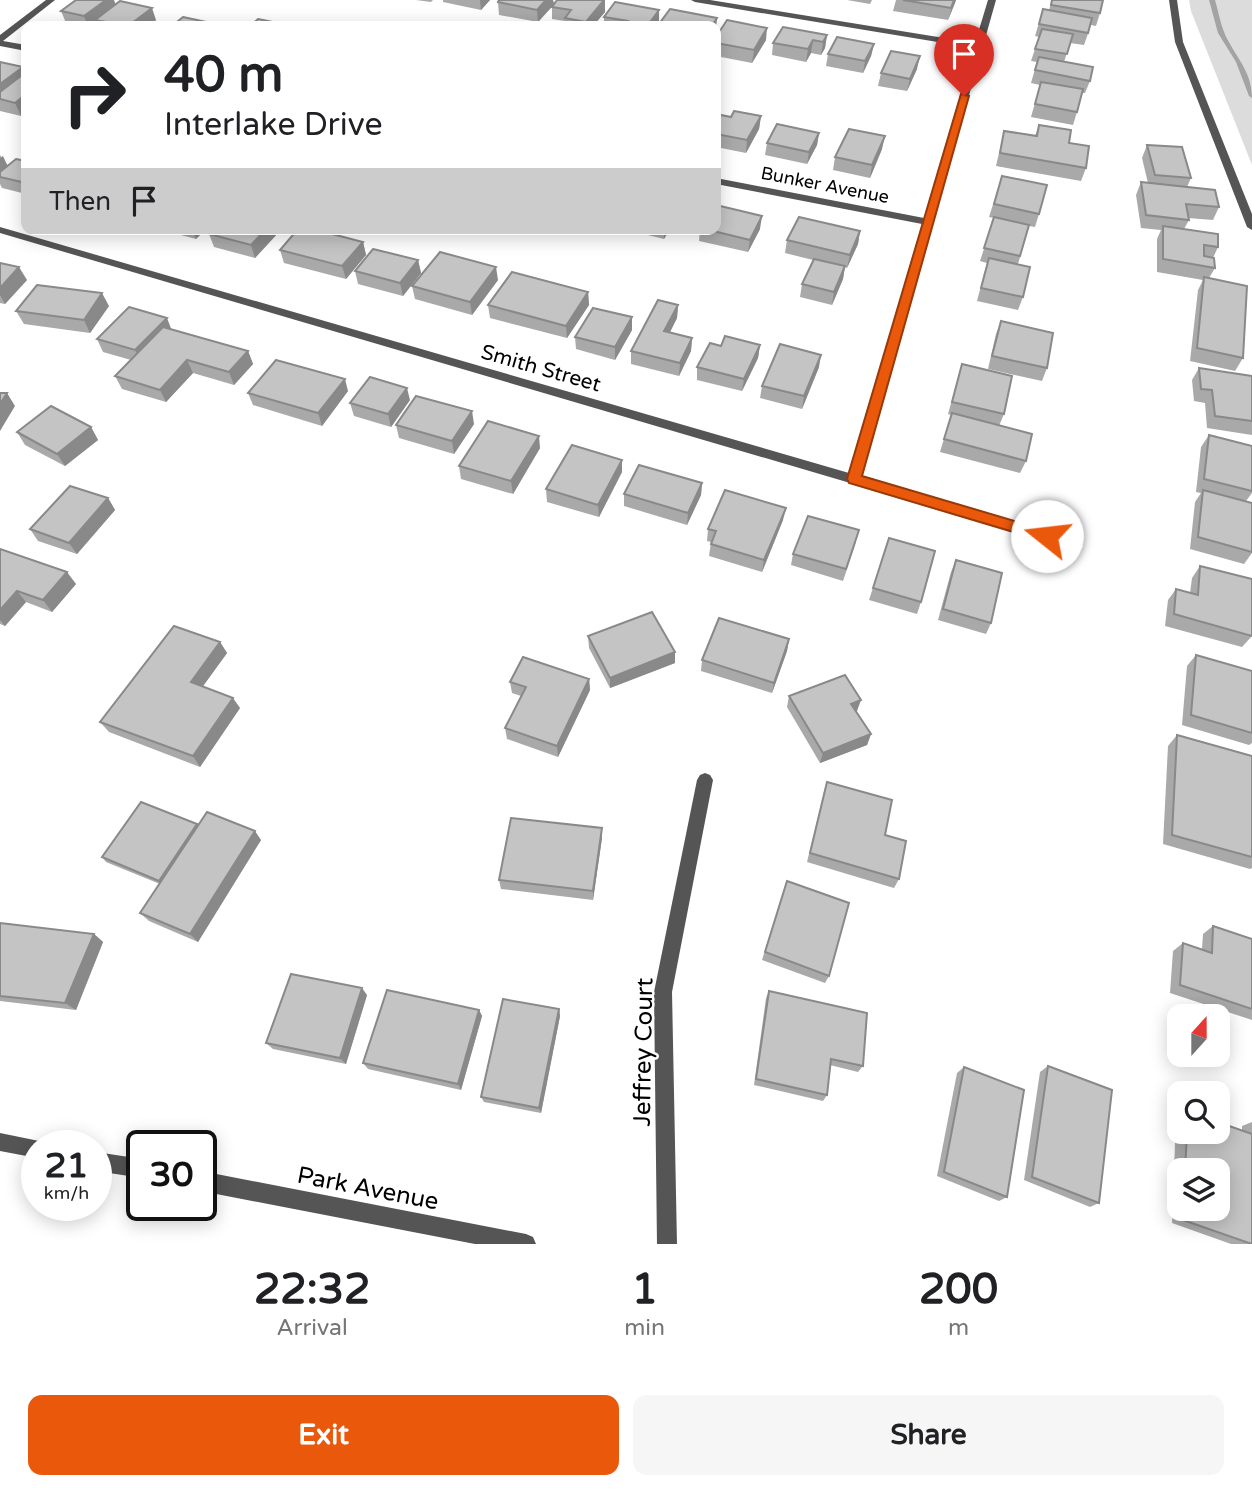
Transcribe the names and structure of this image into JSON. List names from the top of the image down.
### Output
{
  "streets": {
    "street": [
      "Bunker Avenue",
      "Smith Street",
      "Jeffrey Court",
      "Park Avenue"
    ]
  },
  "north": "top",
  "page": {
    "turn": ["40 m", "Interlake Drive"],
    "then": "Then",
    "speed": "21 km/h",
    "limit": "30",
    "eta": [
      "22:32",
      "Arrival",
      "1",
      "min",
      "200",
      "m"
    ],
    "buttons": ["Exit", "Share"]
  }
}
